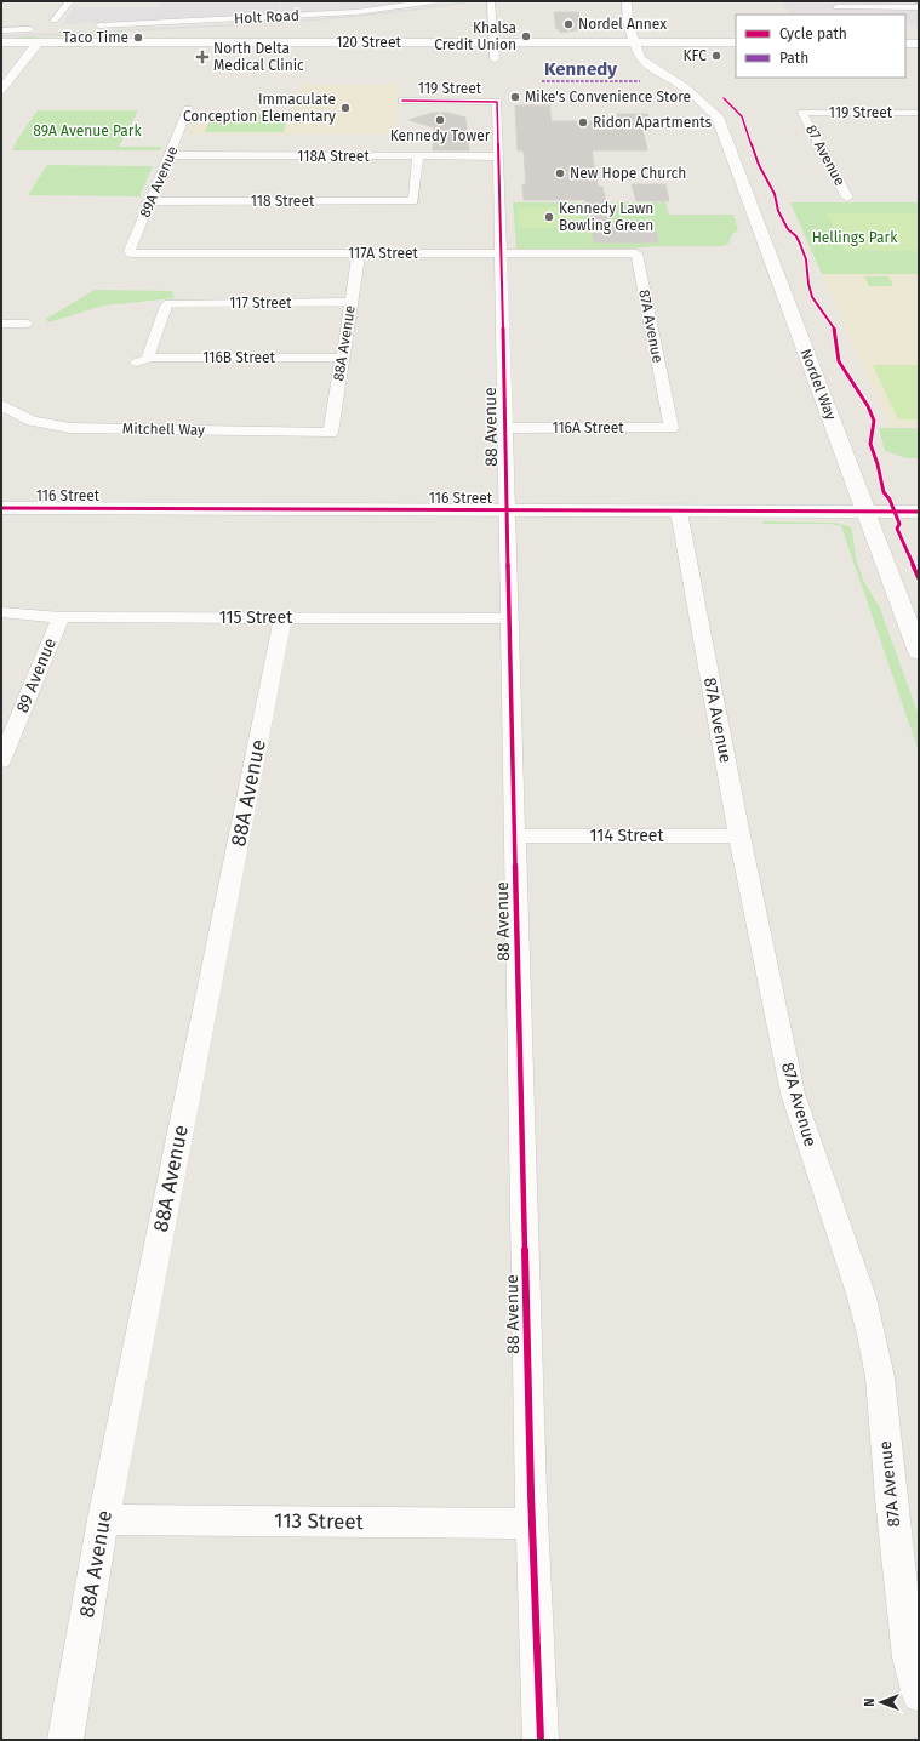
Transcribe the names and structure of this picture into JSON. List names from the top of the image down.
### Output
{
  "streets": {
    "main road": ["120 Street", "Nordel Way", "116 Street"],
    "street": [
      "Holt Road",
      "119 Street",
      "87 Avenue",
      "118A Street",
      "89A Avenue",
      "118 Street",
      "117A Street",
      "117 Street",
      "87A Avenue",
      "88A Avenue",
      "116B Street",
      "88 Avenue",
      "116A Street",
      "Mitchell Way",
      "115 Street",
      "89 Avenue",
      "114 Street",
      "113 Street"
    ]
  },
  "crossings": [
    ["120 Street", "Nordel Way"],
    ["119 Street", "87 Avenue"],
    ["119 Street", "88 Avenue"],
    ["118A Street", "89A Avenue"],
    ["118A Street", "118 Street"],
    ["118A Street", "88 Avenue"],
    ["89A Avenue", "118 Street"],
    ["89A Avenue", "117A Street"],
    ["117A Street", "87A Avenue"],
    ["117A Street", "88A Avenue"],
    ["117A Street", "88 Avenue"],
    ["117 Street", "88A Avenue"],
    ["117 Street", "116B Street"],
    ["87A Avenue", "116A Street"],
    ["87A Avenue", "116 Street"],
    ["87A Avenue", "114 Street"],
    ["88A Avenue", "116B Street"],
    ["88A Avenue", "Mitchell Way"],
    ["88A Avenue", "115 Street"],
    ["88A Avenue", "113 Street"],
    ["Nordel Way", "116 Street"],
    ["88 Avenue", "116A Street"],
    ["88 Avenue", "116 Street"],
    ["88 Avenue", "115 Street"],
    ["88 Avenue", "114 Street"],
    ["88 Avenue", "113 Street"],
    ["115 Street", "89 Avenue"]
  ],
  "districts": ["Kennedy"],
  "parks": ["89A Avenue Park", "Hellings Park"],
  "places": {
    "other": [
      "Nordel Annex",
      "Khalsa Credit Union",
      "Taco Time",
      "KFC",
      "Mike's Convenience Store",
      "Immaculate Conception Elementary",
      "Kennedy Tower",
      "Ridon Apartments",
      "New Hope Church",
      "Kennedy Lawn Bowling Green"
    ],
    "health": ["North Delta Medical Clinic"]
  },
  "legend": ["Cycle path", "Path"],
  "north": "left"
}
